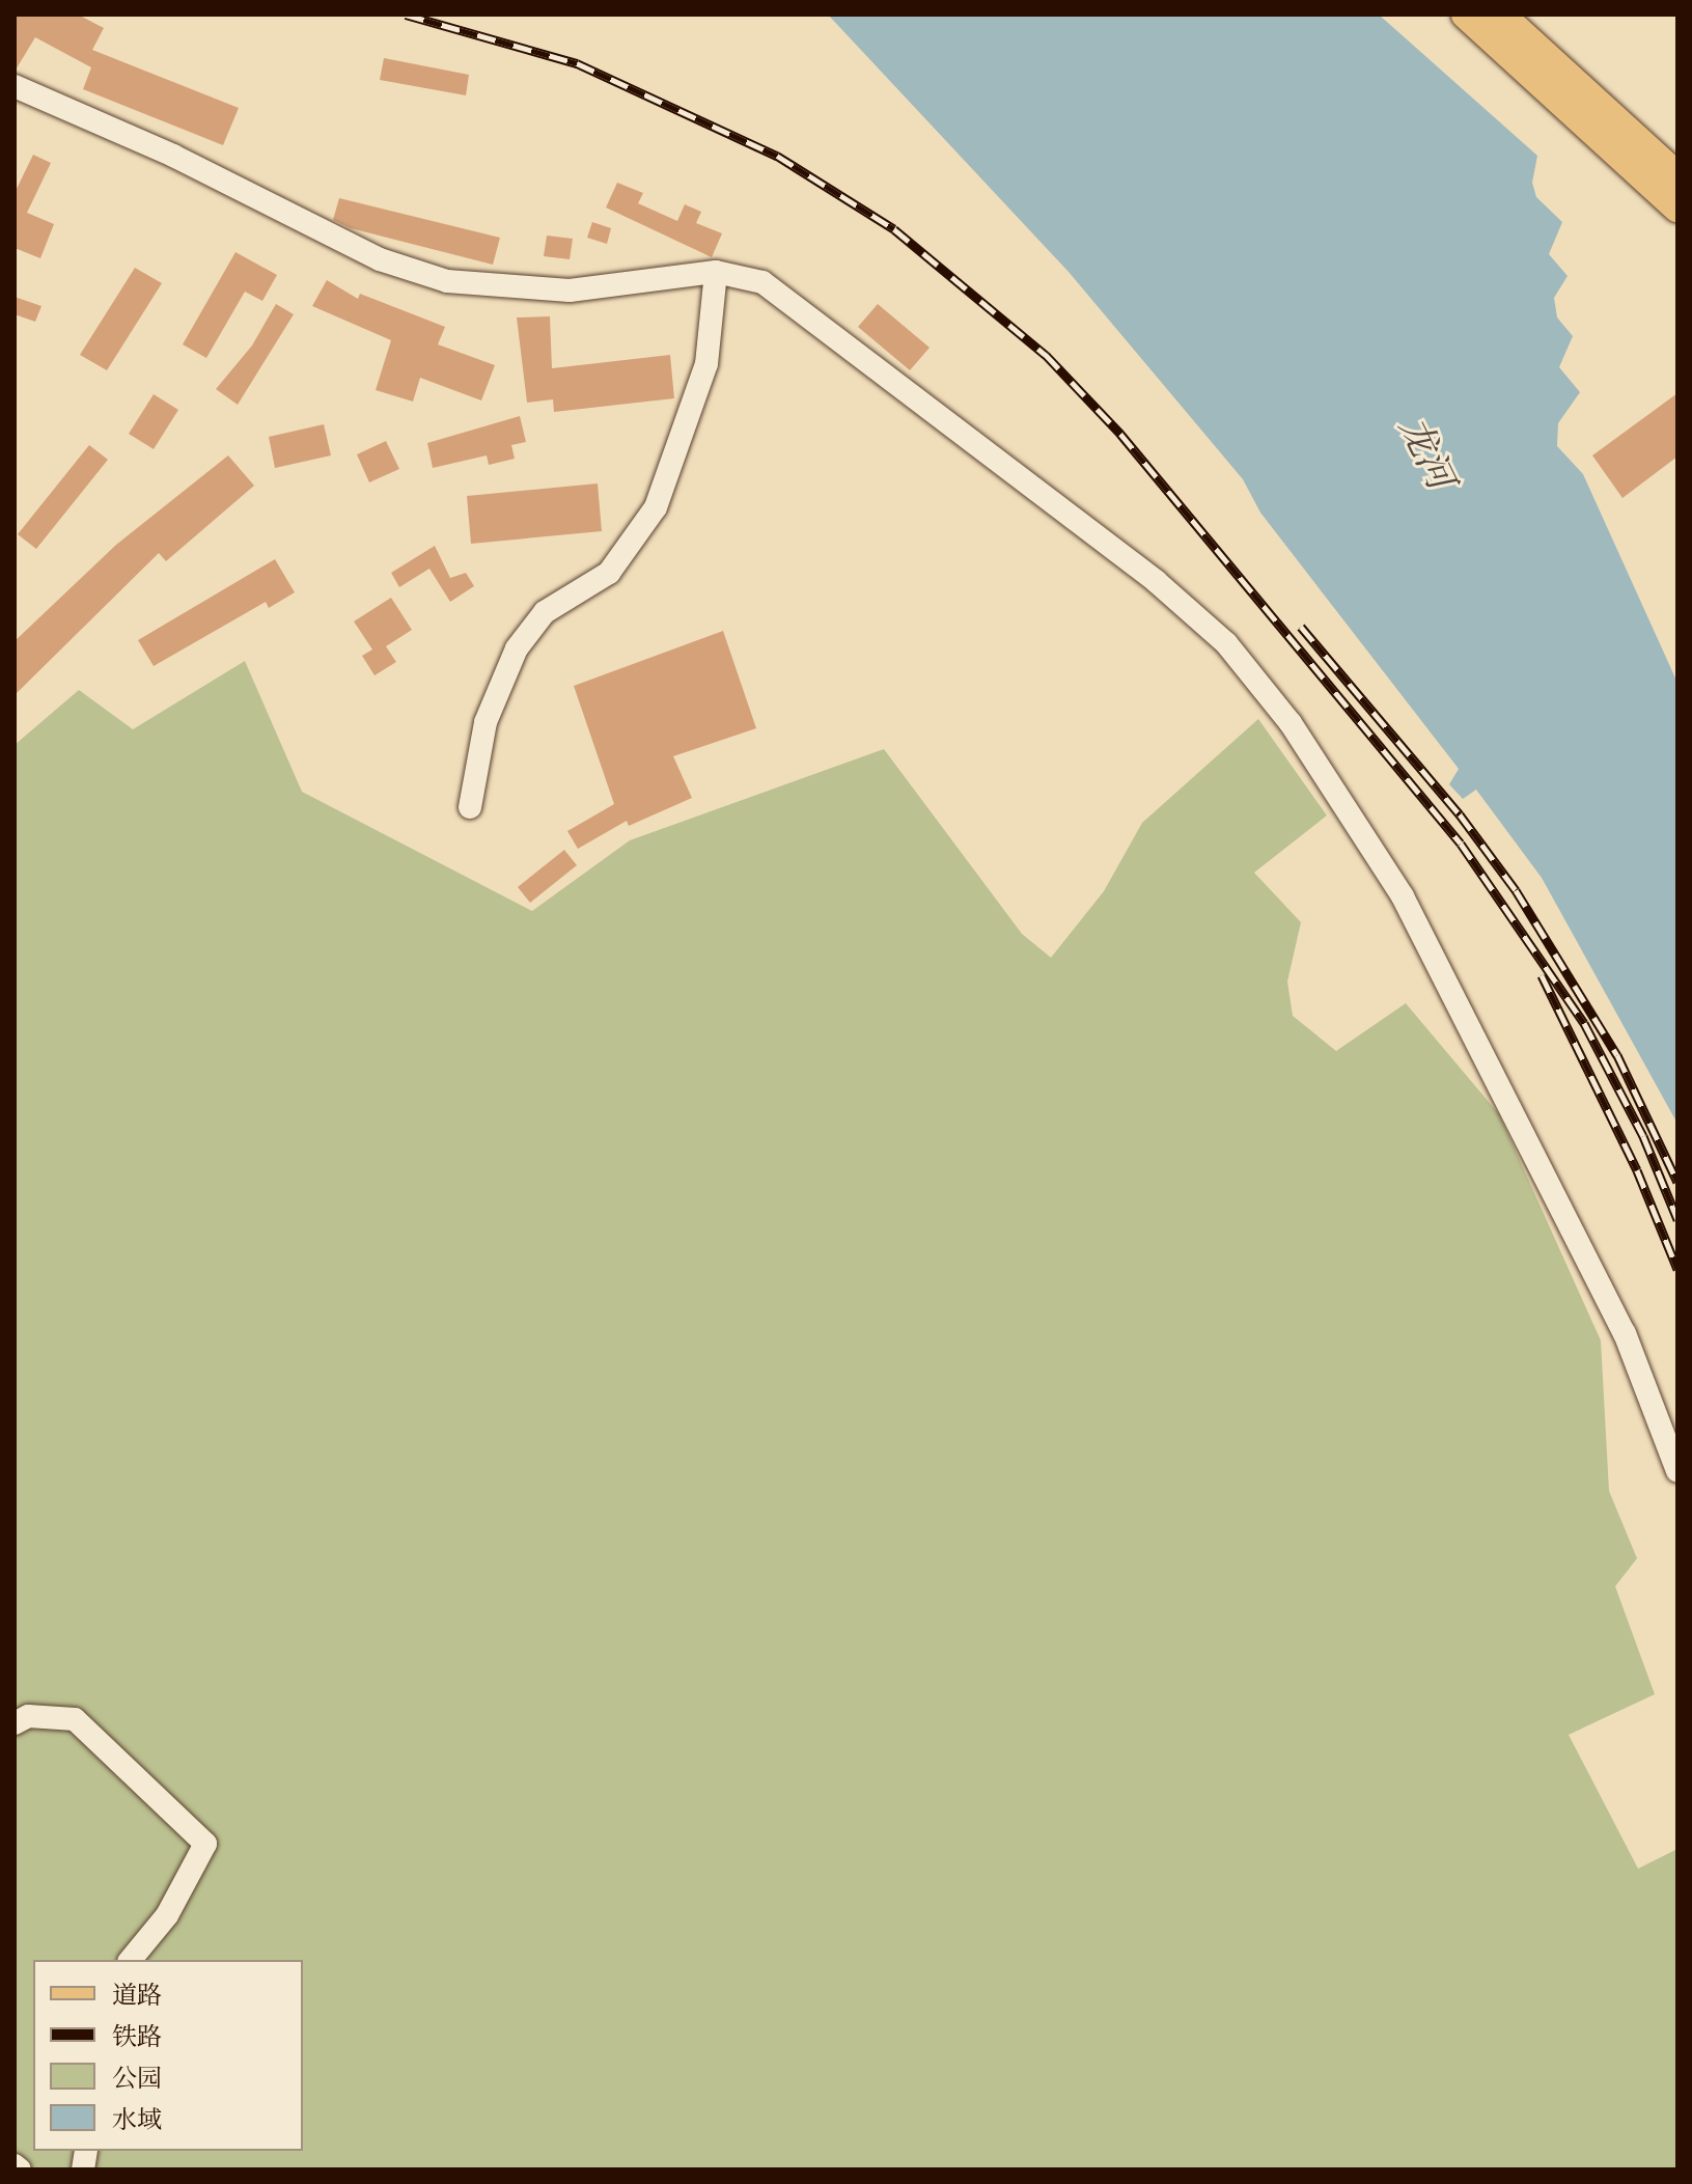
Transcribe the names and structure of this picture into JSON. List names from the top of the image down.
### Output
{
  "water": ["龙河"],
  "legend": [
    "道路",
    "铁路",
    "公园",
    "水域"
  ]
}
